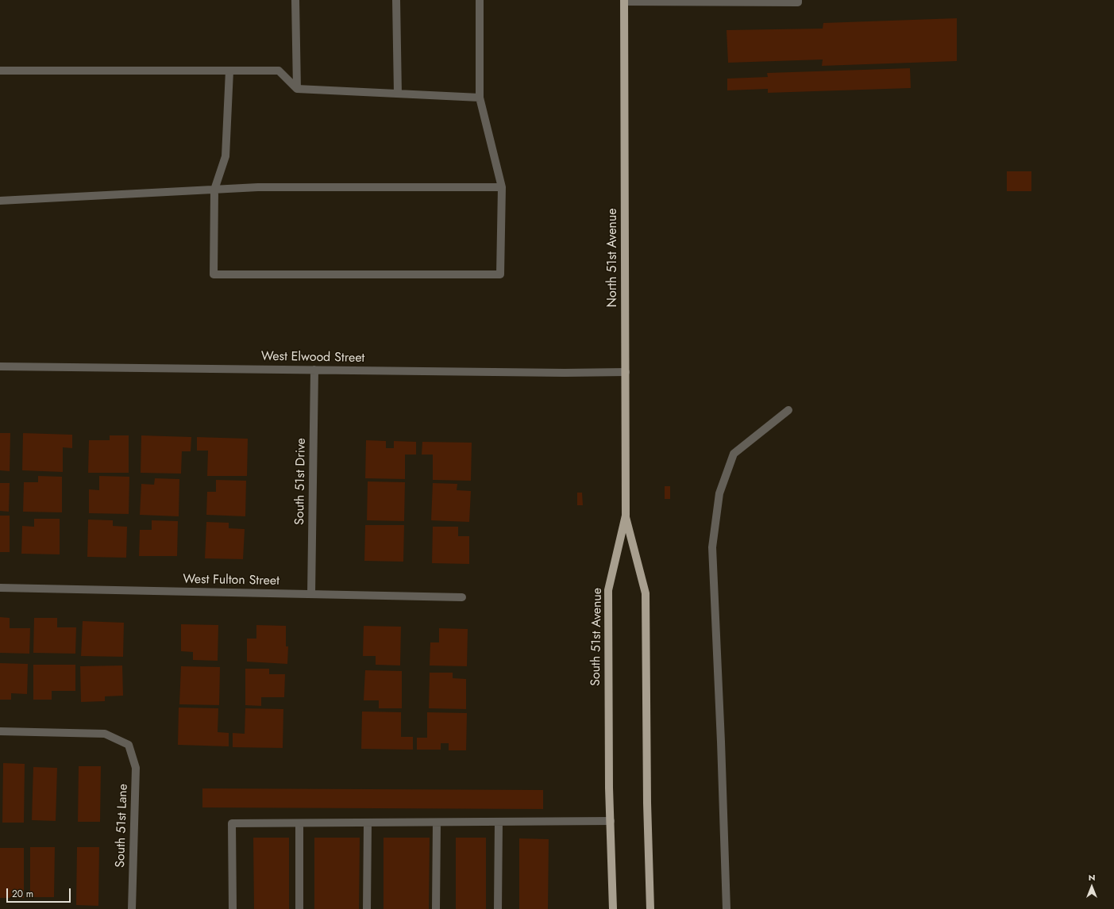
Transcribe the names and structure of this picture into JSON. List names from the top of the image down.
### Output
{
  "streets": {
    "main road": ["North 51st Avenue", "South 51st Avenue"],
    "street": [
      "West Elwood Street",
      "South 51st Drive",
      "West Fulton Street",
      "South 51st Lane"
    ]
  },
  "crossings": [
    ["North 51st Avenue", "West Elwood Street"],
    ["North 51st Avenue", "South 51st Avenue"],
    ["West Elwood Street", "South 51st Drive"],
    ["South 51st Drive", "West Fulton Street"]
  ],
  "scale_bar": "20 m",
  "north": "top"
}
